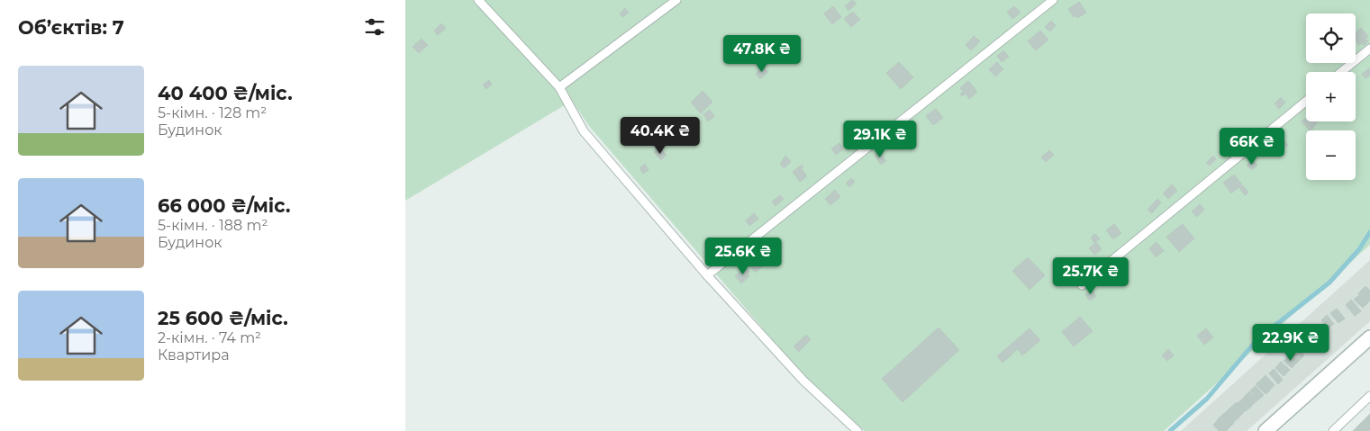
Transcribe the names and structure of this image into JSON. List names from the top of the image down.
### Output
{
  "page": {
    "heading": "Об’єктів: 7",
    "map_buttons": ["+", "−"],
    "price": [
      "47.8K ₴",
      "40.4K ₴",
      "29.1K ₴",
      "66K ₴",
      "25.6K ₴",
      "25.7K ₴",
      "22.9K ₴"
    ],
    "list": [
      {
        "name": "40 400 ₴/міс.",
        "note": "5-кімн. · 128 m² · Будинок"
      },
      {
        "name": "66 000 ₴/міс.",
        "note": "5-кімн. · 188 m² · Будинок"
      },
      {
        "name": "25 600 ₴/міс.",
        "note": "2-кімн. · 74 m² · Квартира"
      }
    ]
  }
}
